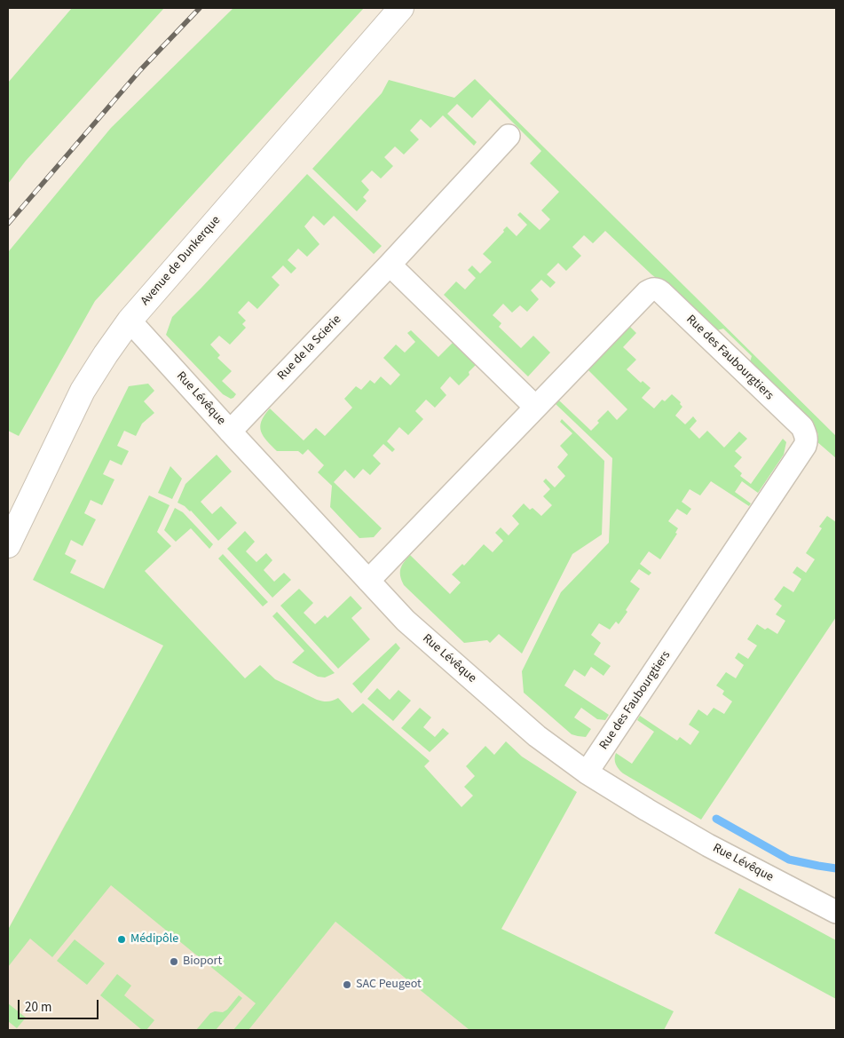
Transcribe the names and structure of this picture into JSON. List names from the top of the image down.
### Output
{
  "streets": {
    "main road": ["Avenue de Dunkerque"],
    "street": ["Rue de la Scierie", "Rue des Faubourgtiers", "Rue Lévêque"]
  },
  "crossings": [
    ["Avenue de Dunkerque", "Rue Lévêque"],
    ["Rue de la Scierie", "Rue Lévêque"],
    ["Rue des Faubourgtiers", "Rue Lévêque"]
  ],
  "places": ["Médipôle", "Bioport", "SAC Peugeot"],
  "scale_bar": "20 m"
}
